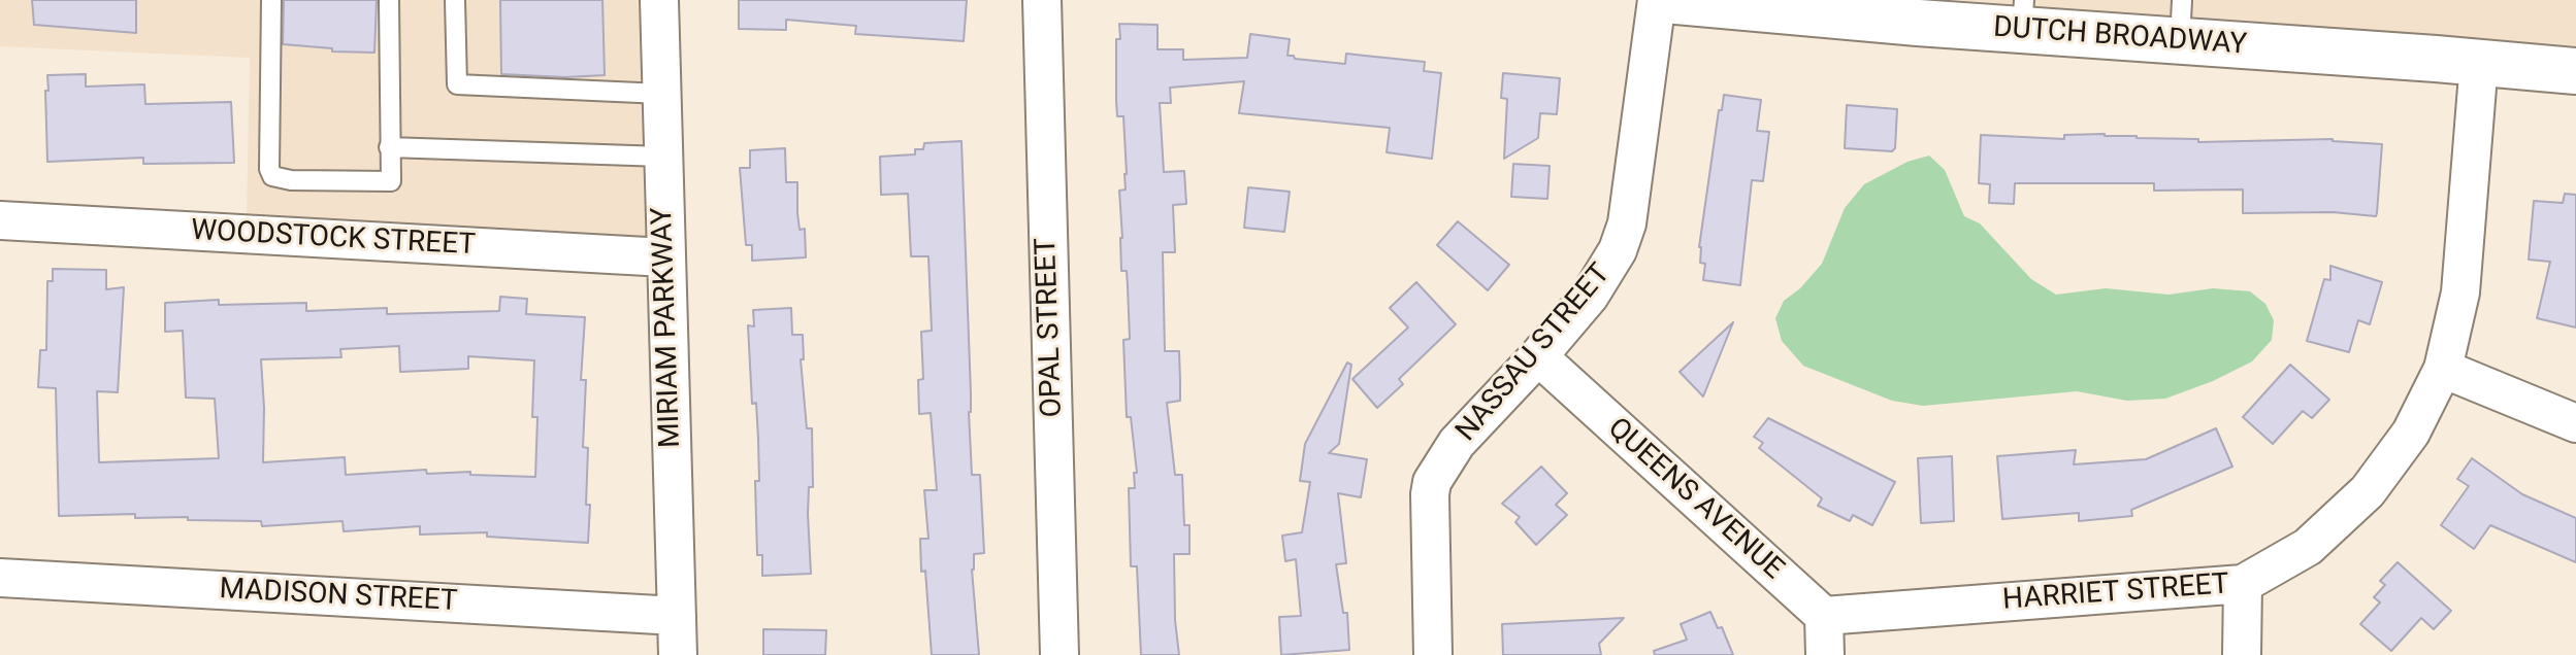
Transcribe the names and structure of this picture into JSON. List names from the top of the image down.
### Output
{
  "streets": {
    "main road": ["DUTCH BROADWAY"],
    "street": [
      "WOODSTOCK STREET",
      "MIRIAM PARKWAY",
      "OPAL STREET",
      "NASSAU STREET",
      "QUEENS AVENUE",
      "HARRIET STREET",
      "MADISON STREET"
    ]
  },
  "crossings": [
    ["DUTCH BROADWAY", "HARRIET STREET"],
    ["WOODSTOCK STREET", "MIRIAM PARKWAY"],
    ["MIRIAM PARKWAY", "MADISON STREET"],
    ["NASSAU STREET", "QUEENS AVENUE"],
    ["QUEENS AVENUE", "HARRIET STREET"]
  ]
}
